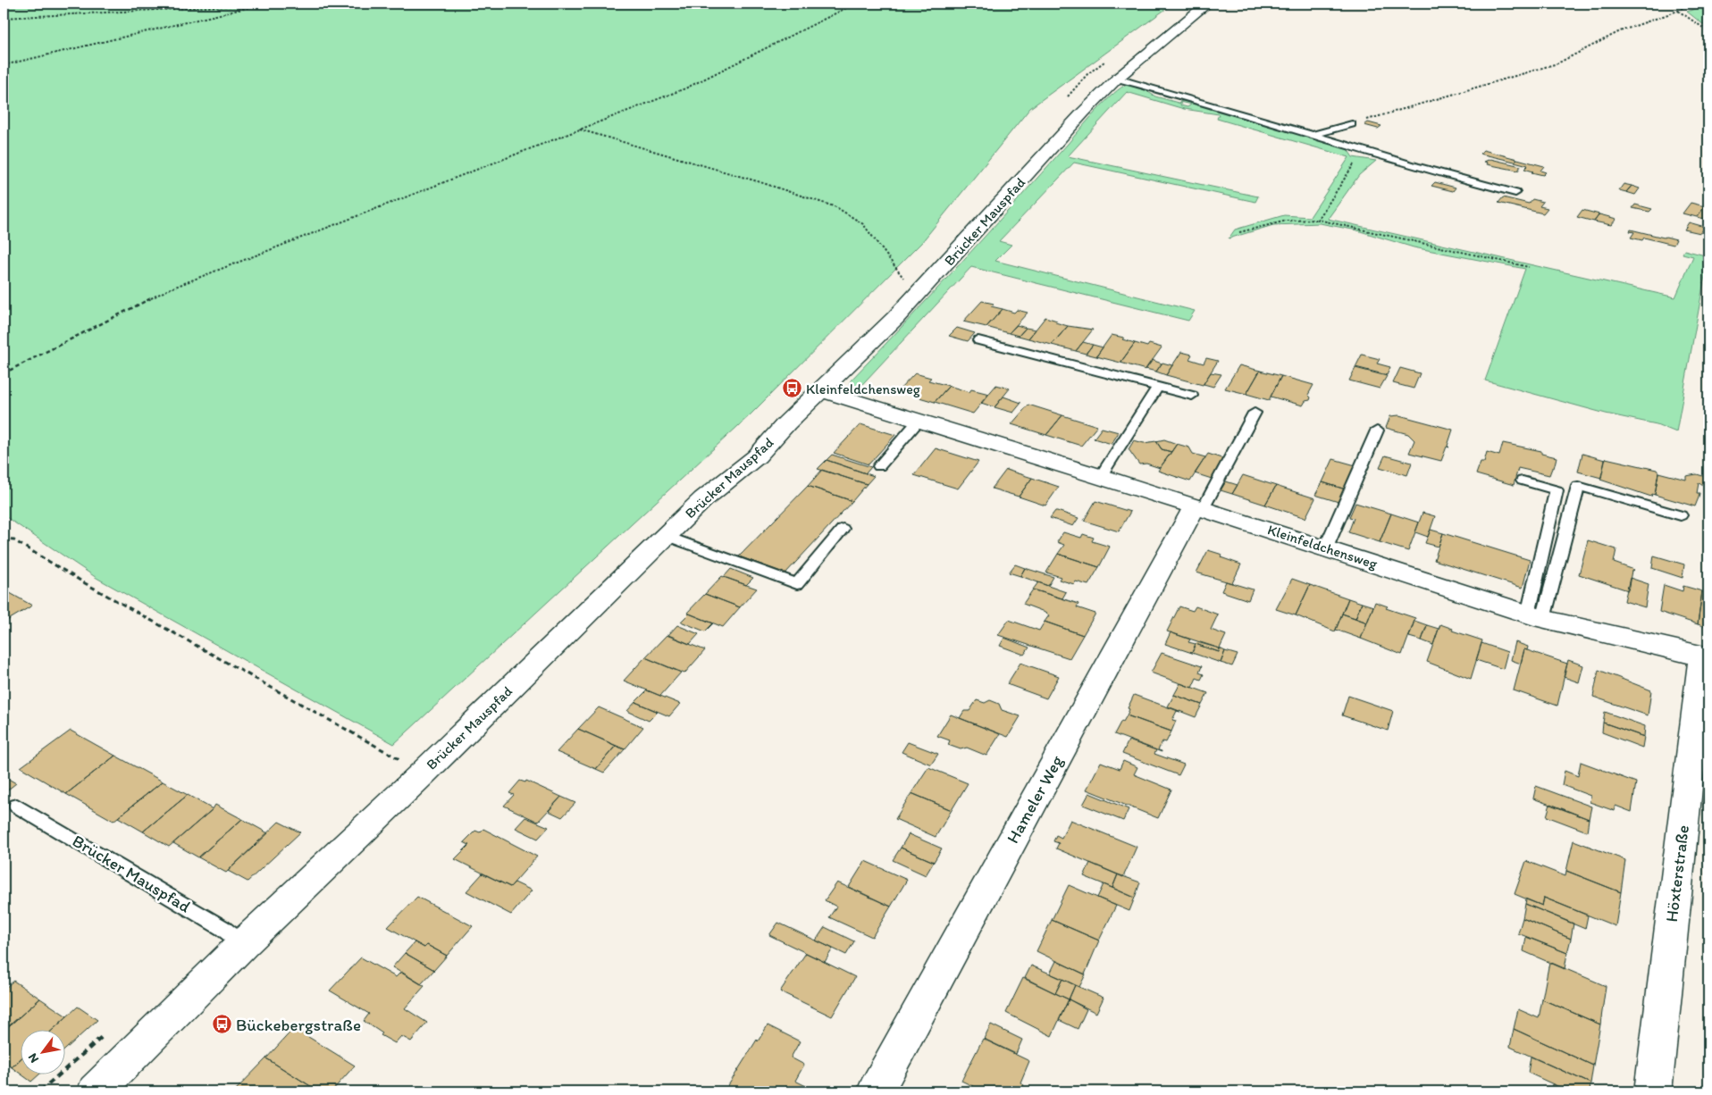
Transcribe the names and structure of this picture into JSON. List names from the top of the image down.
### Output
{
  "streets": {
    "main road": [
      "Brücker Mauspfad",
      "Kleinfeldchensweg",
      "Hameler Weg",
      "Höxterstraße"
    ]
  },
  "crossings": [
    ["Brücker Mauspfad", "Kleinfeldchensweg"],
    ["Kleinfeldchensweg", "Hameler Weg"],
    ["Kleinfeldchensweg", "Höxterstraße"]
  ],
  "places": {
    "bus stop": ["Kleinfeldchensweg", "Bückebergstraße"]
  },
  "north": "bottom left"
}
